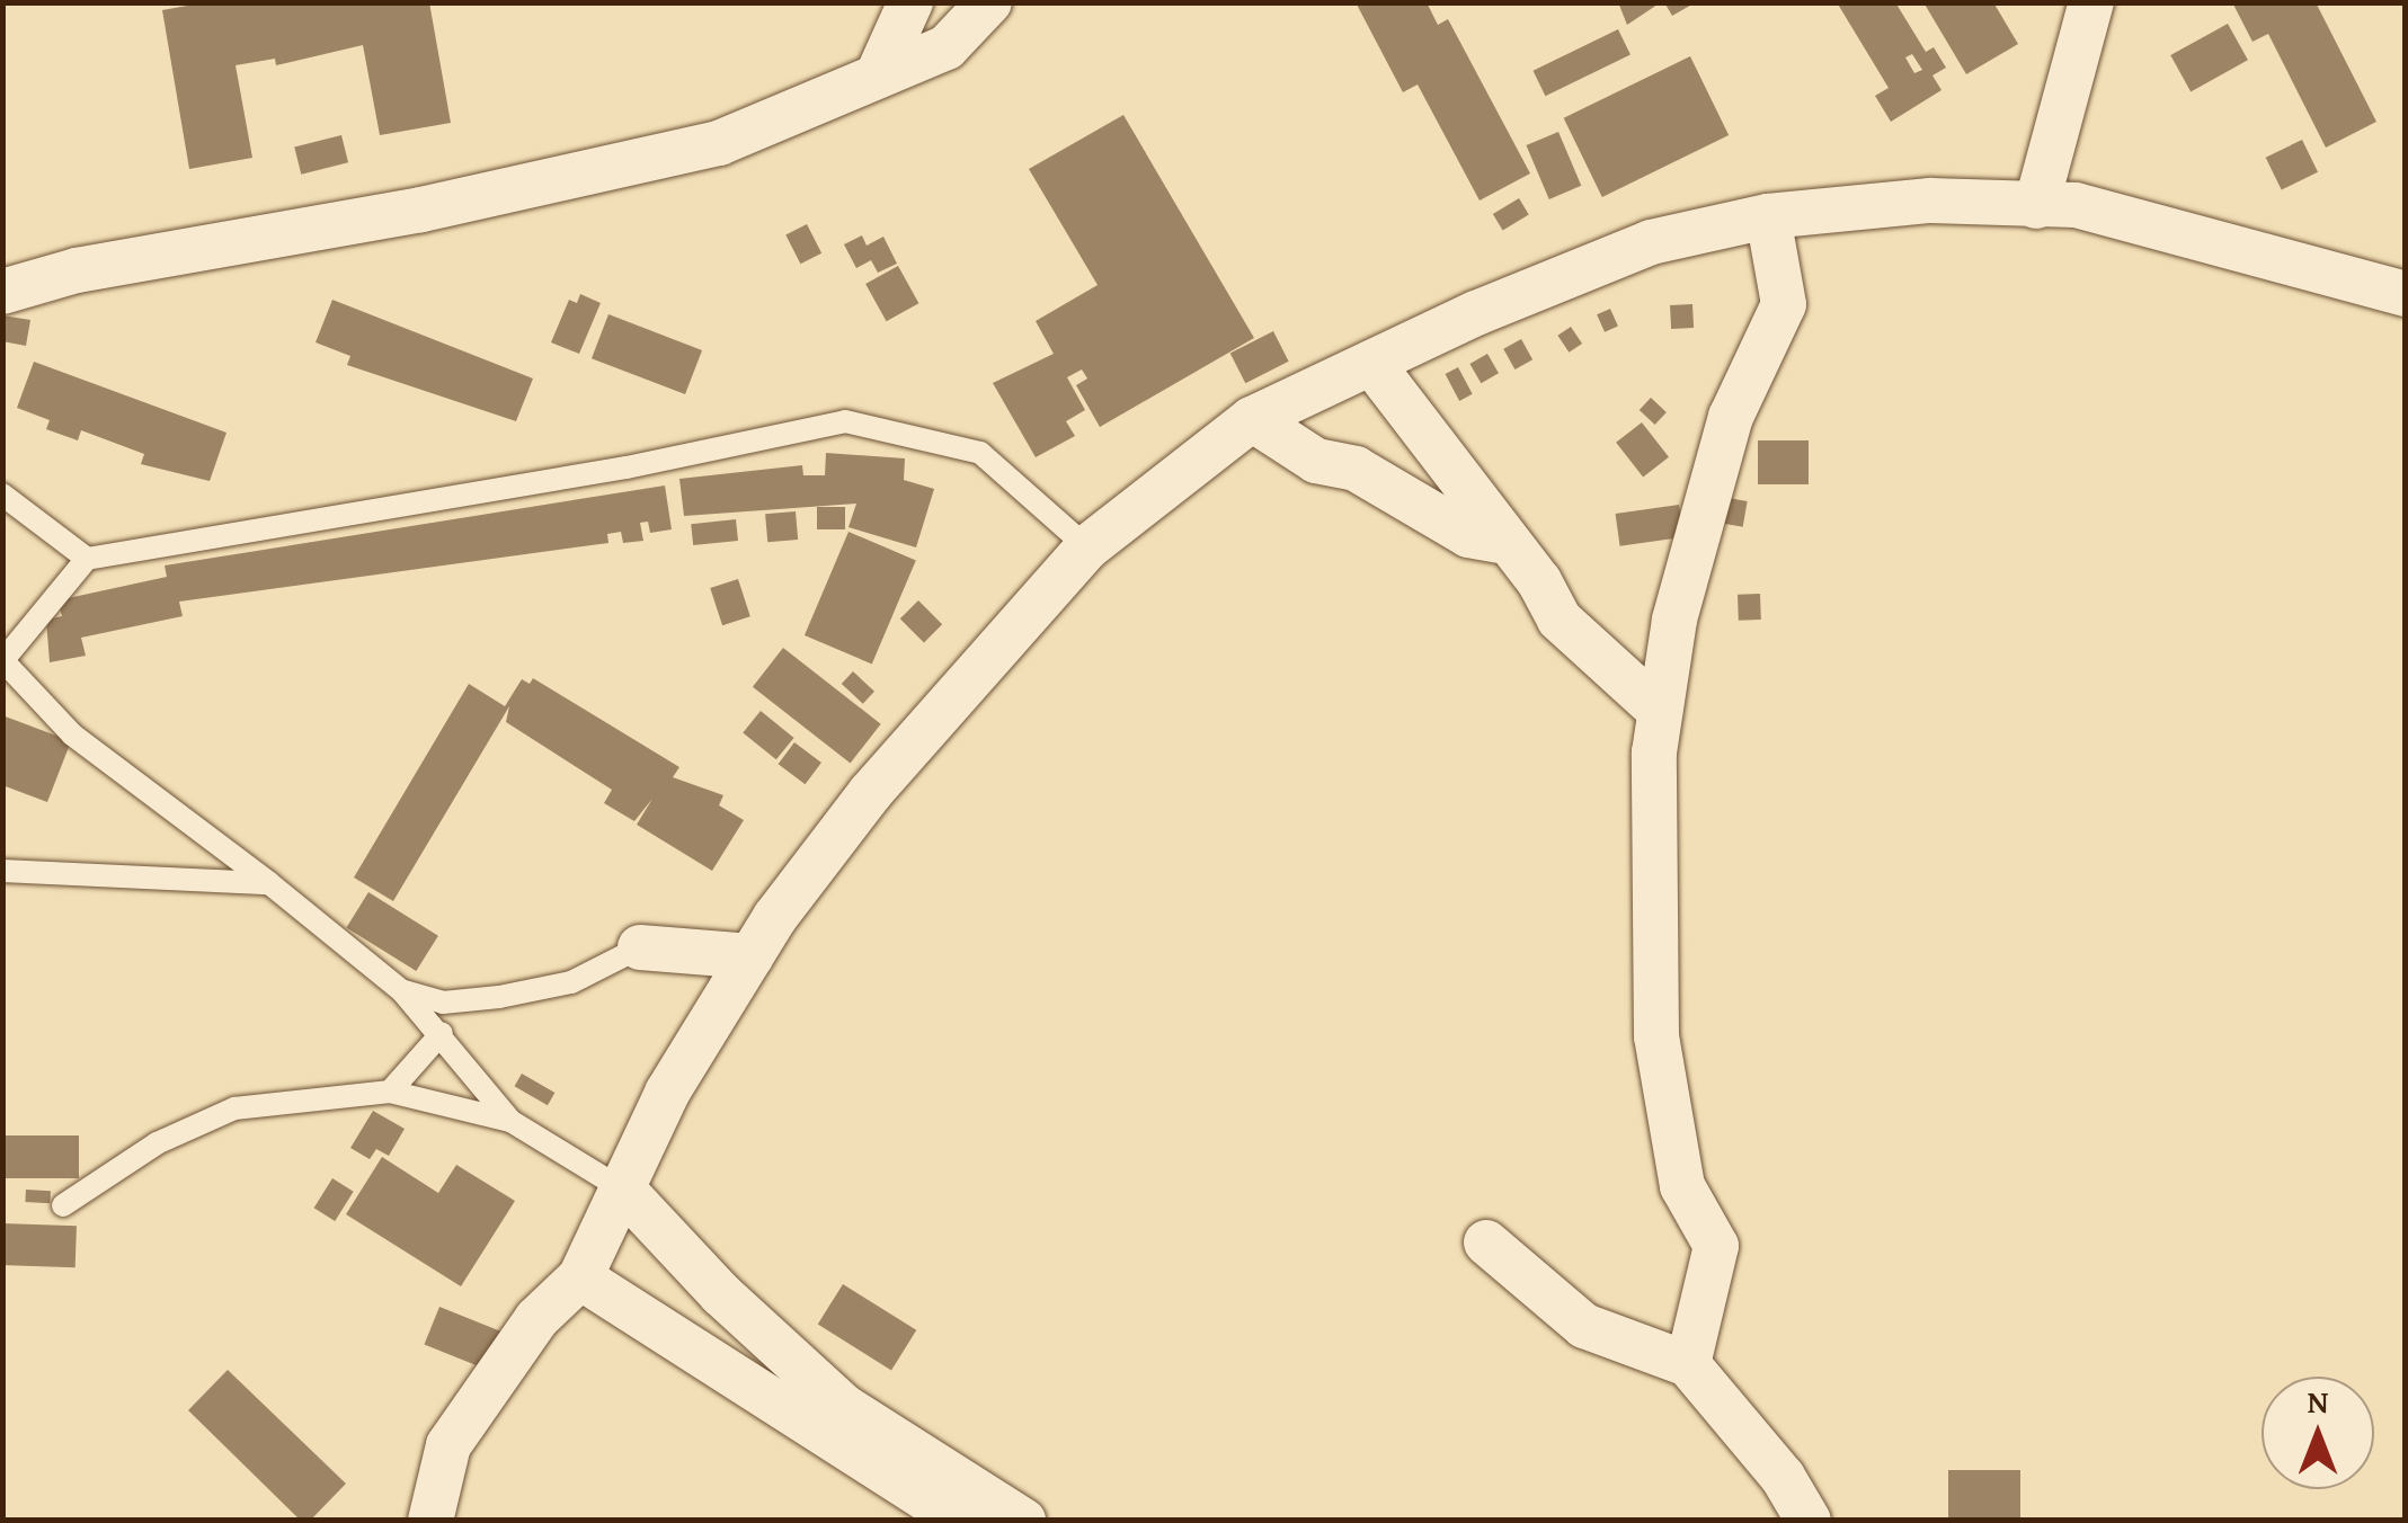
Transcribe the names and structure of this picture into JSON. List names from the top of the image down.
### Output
{
  "north": "top"
}
